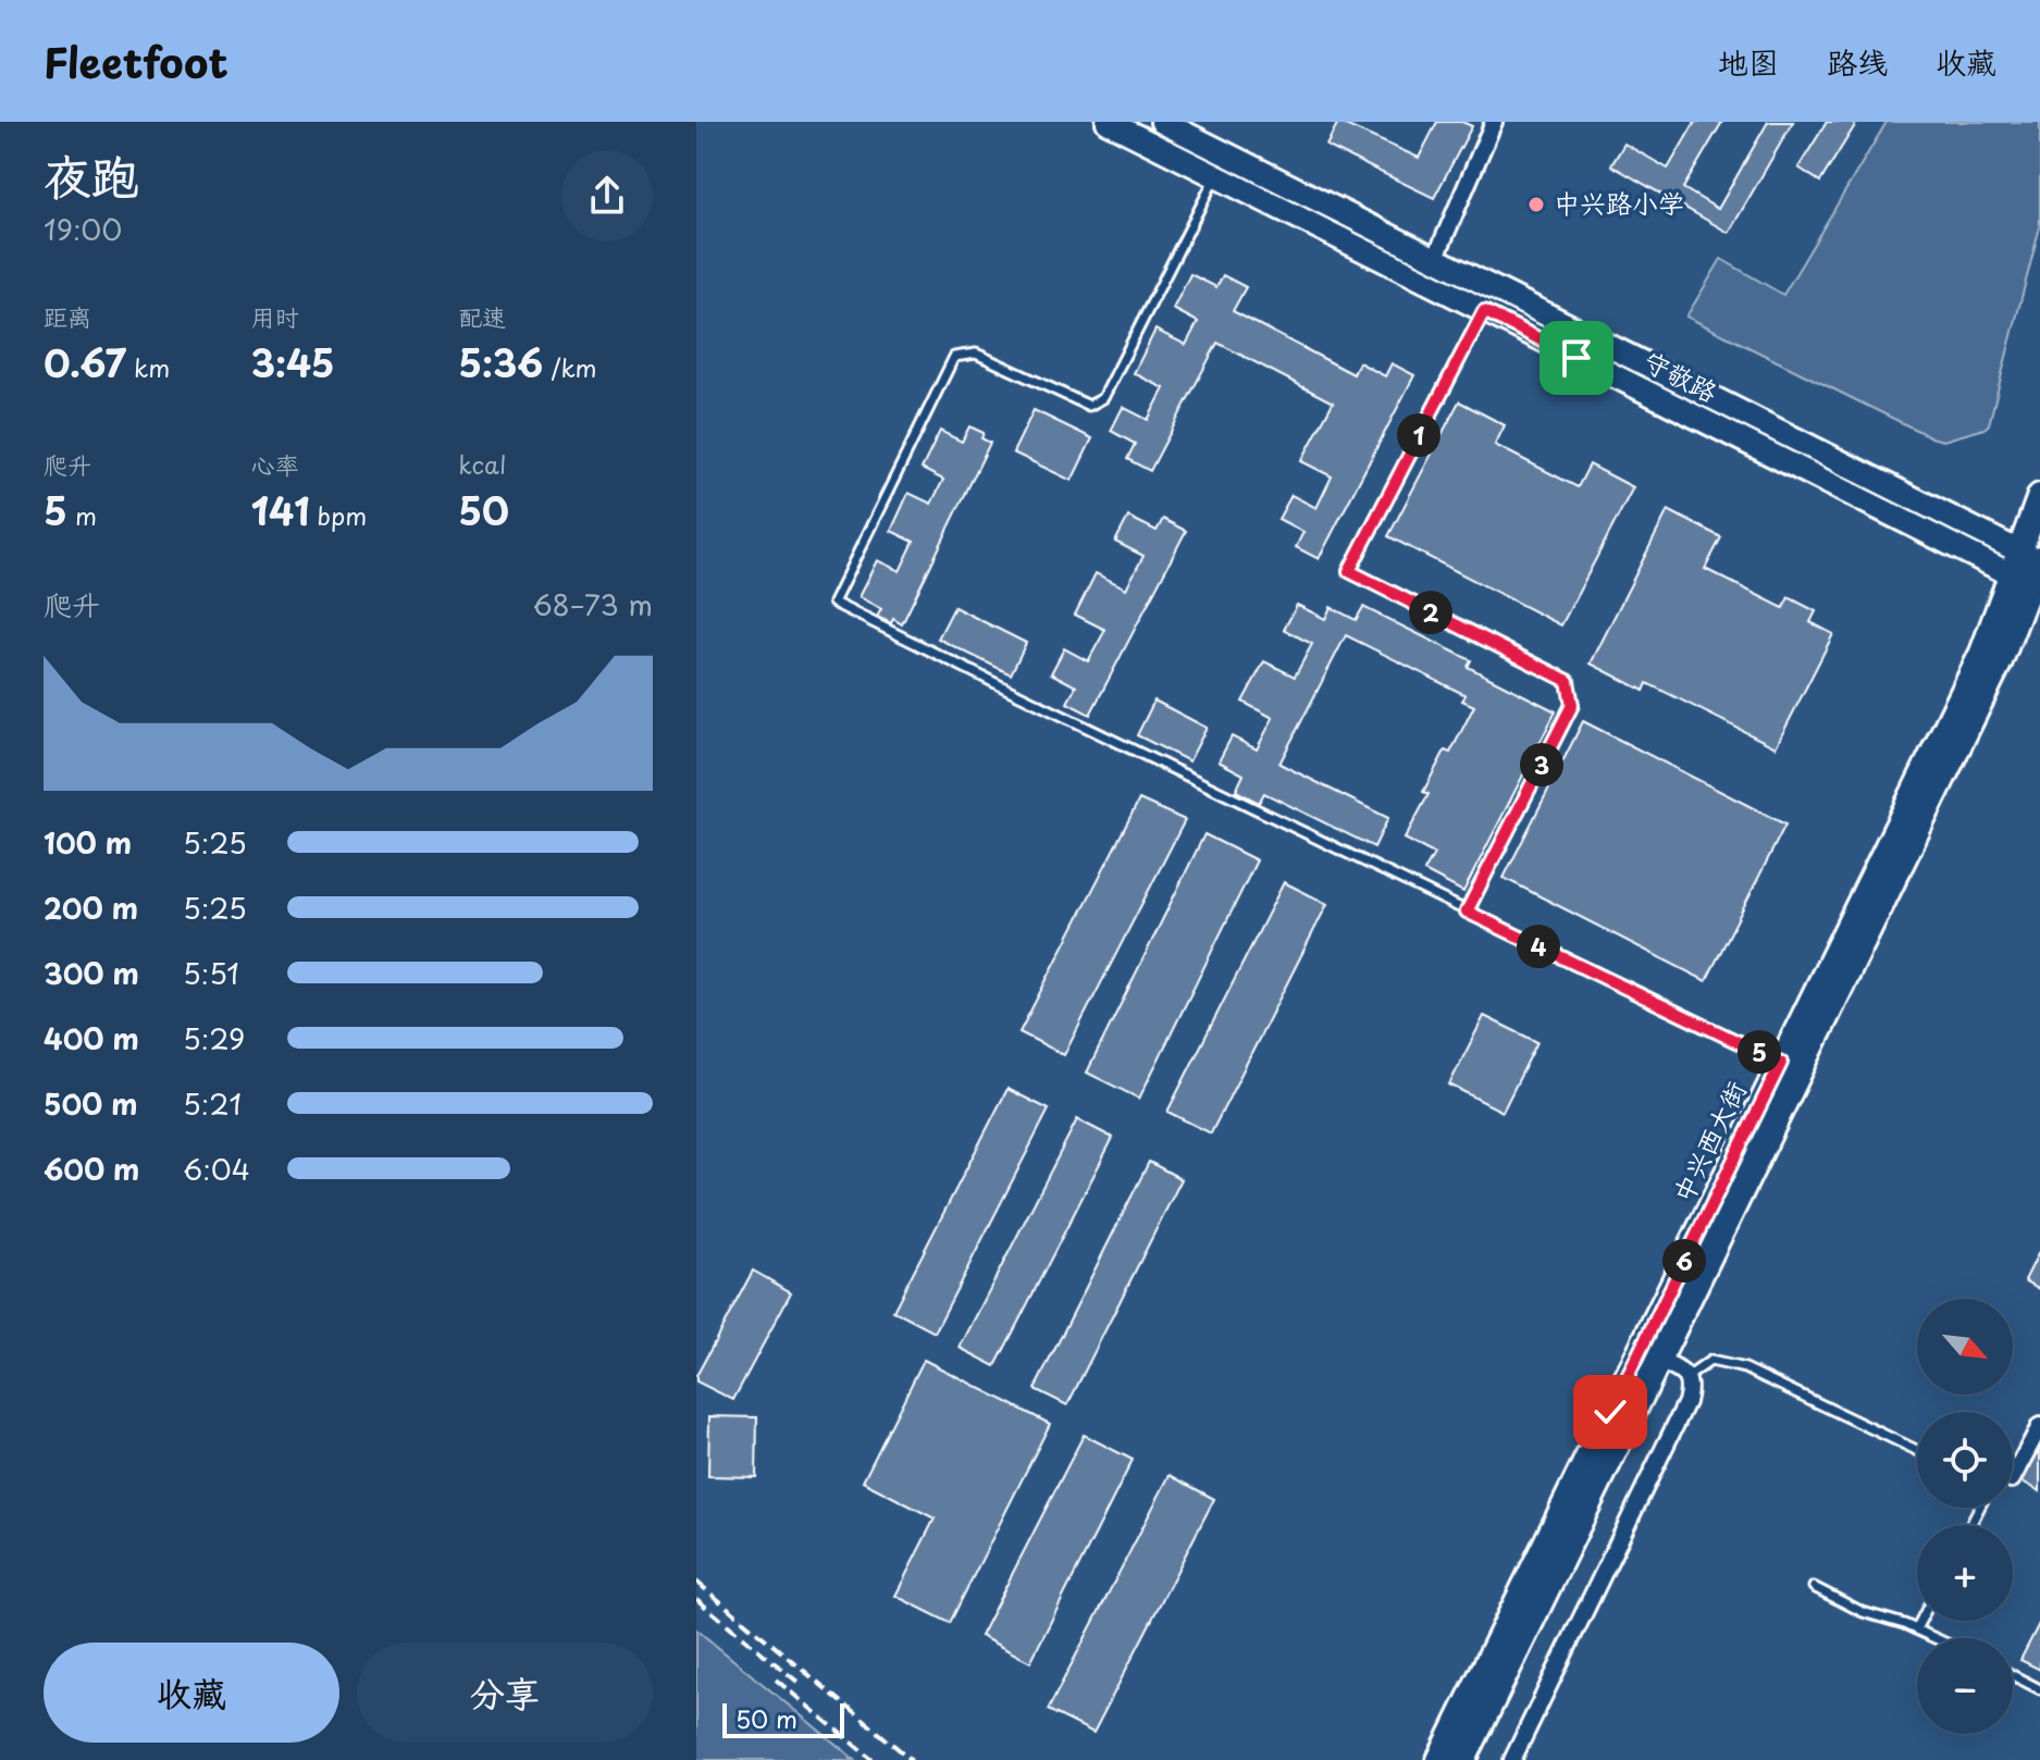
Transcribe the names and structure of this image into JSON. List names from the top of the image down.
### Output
{
  "streets": {
    "main road": ["守敬路", "中兴西大街"]
  },
  "crossings": [
    ["守敬路", "中兴西大街"]
  ],
  "places": ["中兴路小学"],
  "scale_bar": "50 m",
  "north": "bottom right",
  "page": {
    "header": "Fleetfoot",
    "nav": ["地图", "路线", "收藏"],
    "heading": ["夜跑", "19:00"],
    "stats": [
      ["距离", "0.67 km"],
      ["用时", "3:45"],
      ["配速", "5:36 /km"],
      ["爬升", "5 m"],
      ["心率", "141 bpm"],
      ["kcal", "50"]
    ],
    "pins": [
      "1",
      "2",
      "3",
      "4",
      "5",
      "6"
    ],
    "chart": ["爬升", "68–73 m"],
    "list": [
      {
        "name": "100 m",
        "note": "5:25"
      },
      {
        "name": "200 m",
        "note": "5:25"
      },
      {
        "name": "300 m",
        "note": "5:51"
      },
      {
        "name": "400 m",
        "note": "5:29"
      },
      {
        "name": "500 m",
        "note": "5:21"
      },
      {
        "name": "600 m",
        "note": "6:04"
      }
    ],
    "map_buttons": ["+", "−"],
    "buttons": ["收藏", "分享"],
    "scale": "50 m"
  }
}
